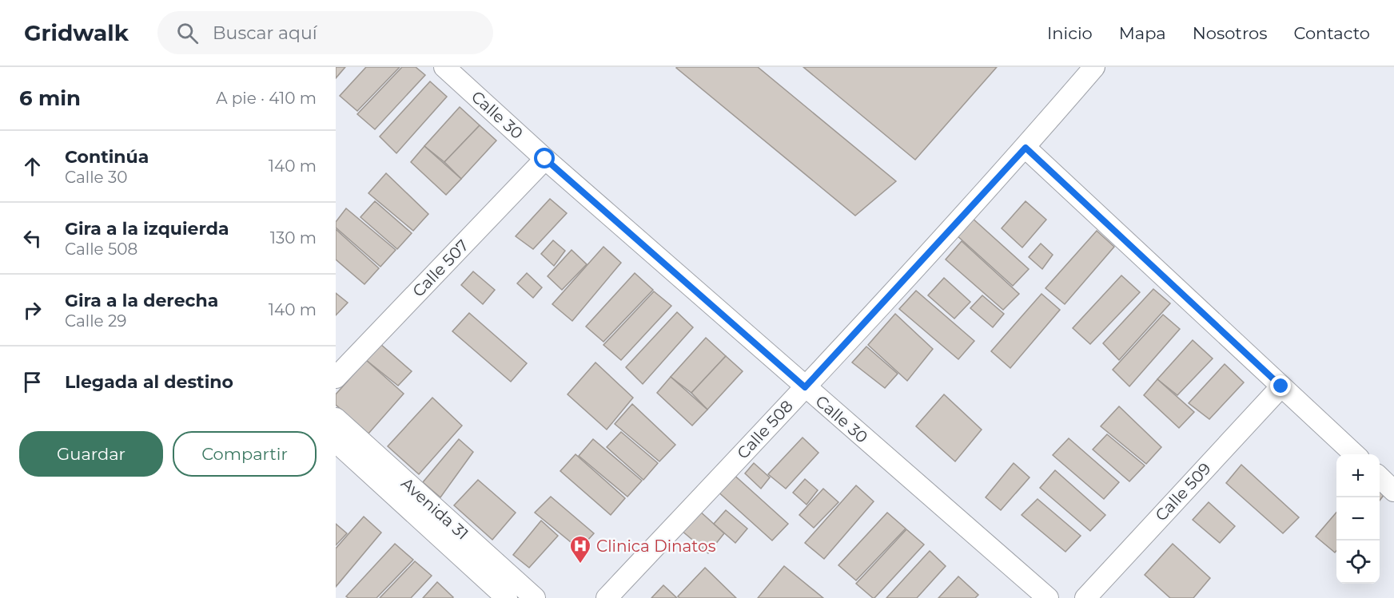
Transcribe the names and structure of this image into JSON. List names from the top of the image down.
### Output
{
  "streets": {
    "street": [
      "Calle 30",
      "Calle 507",
      "Calle 508",
      "Calle 509",
      "Avenida 31"
    ]
  },
  "crossings": [
    ["Calle 30", "Calle 507"],
    ["Calle 30", "Calle 508"]
  ],
  "places": {
    "hospital": ["Clinica Dinatos"]
  },
  "page": {
    "header": "Gridwalk",
    "search": "Buscar aquí",
    "nav": [
      "Inicio",
      "Mapa",
      "Nosotros",
      "Contacto"
    ],
    "heading": ["6 min", "A pie · 410 m"],
    "list": [
      ["Continúa", "Calle 30", "140 m"],
      ["Gira a la izquierda", "Calle 508", "130 m"],
      ["Gira a la derecha", "Calle 29", "140 m"],
      "Llegada al destino"
    ],
    "buttons": ["Guardar", "Compartir"],
    "map_buttons": ["+", "−"]
  }
}
